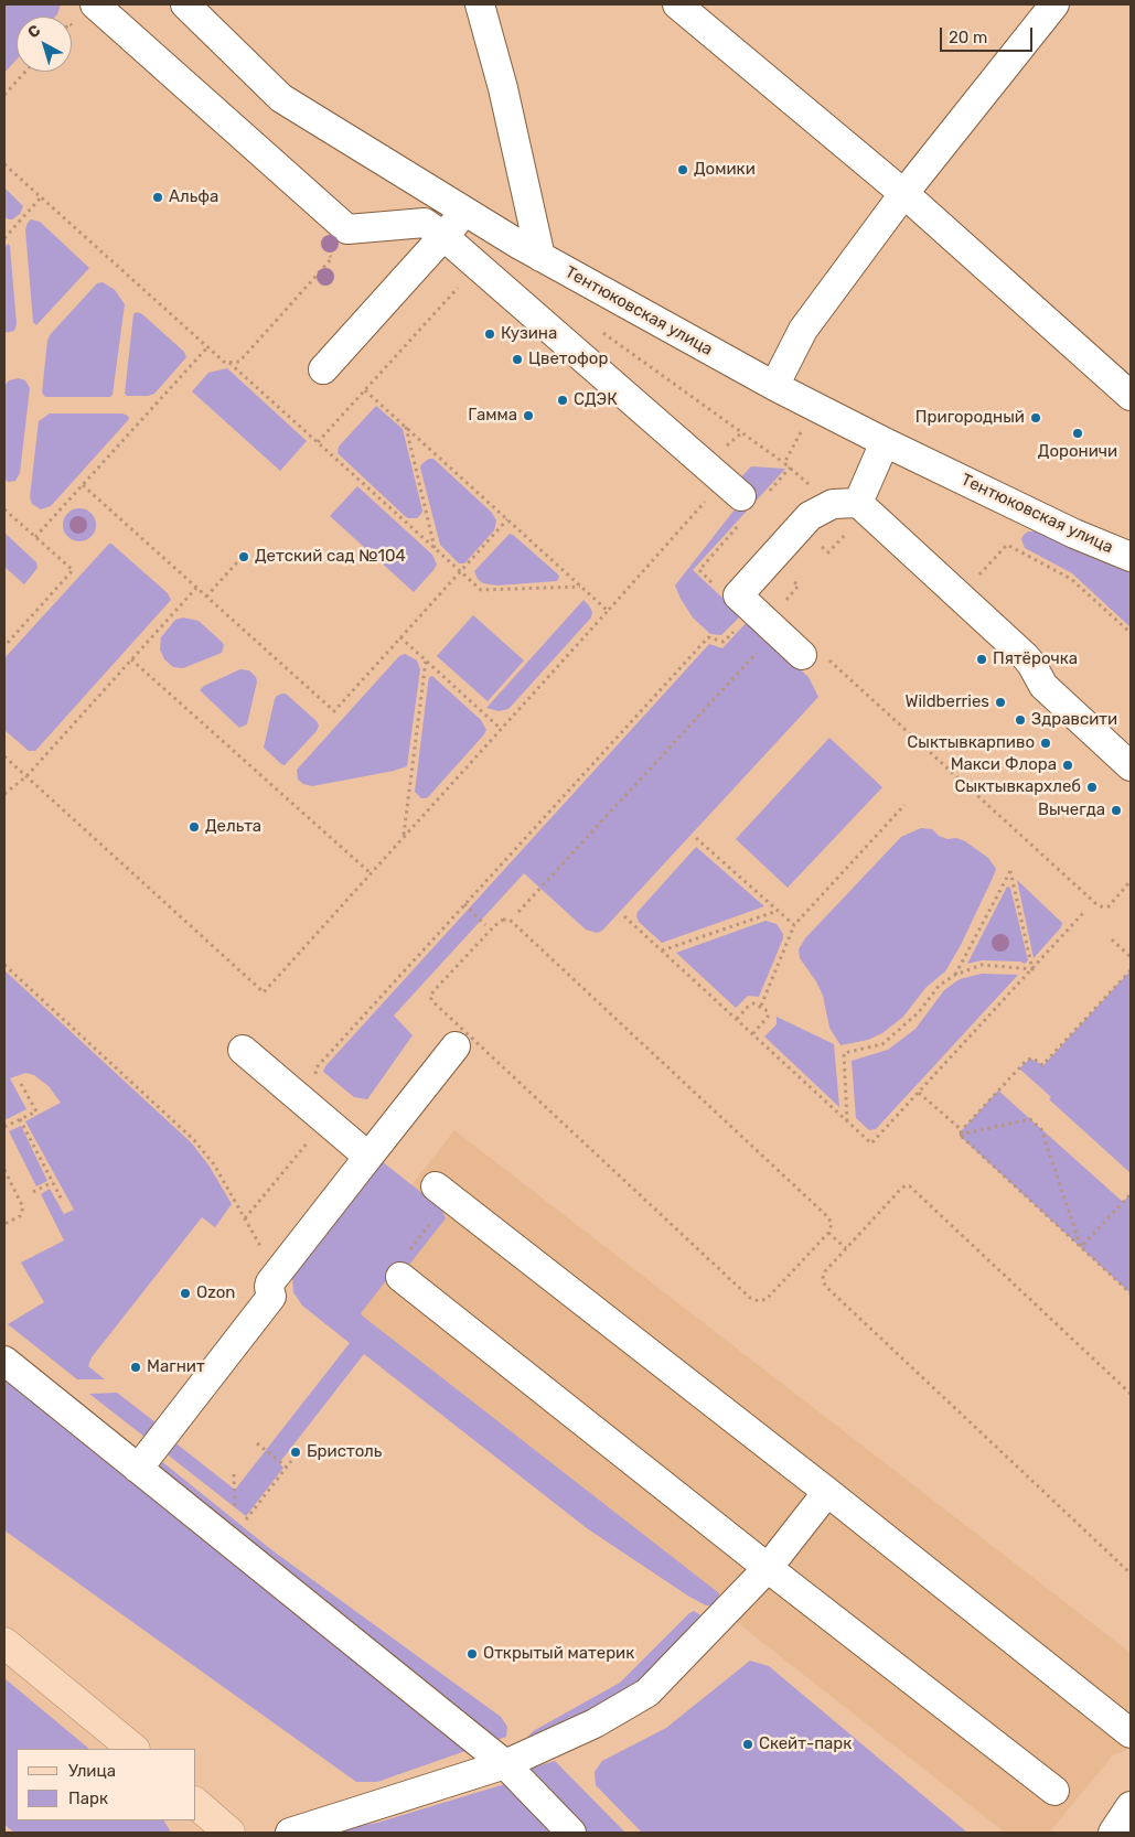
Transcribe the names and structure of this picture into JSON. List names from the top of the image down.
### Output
{
  "streets": {
    "street": ["Тентюковская улица"]
  },
  "places": [
    "Домики",
    "Альфа",
    "Кузина",
    "Цветофор",
    "СДЭК",
    "Гамма",
    "Пригородный",
    "Дороничи",
    "Детский сад №104",
    "Пятёрочка",
    "Wildberries",
    "Здравсити",
    "Сыктывкарпиво",
    "Макси Флора",
    "Сыктывкархлеб",
    "Вычегда",
    "Дельта",
    "Ozon",
    "Магнит",
    "Бристоль",
    "Открытый материк",
    "Скейт-парк"
  ],
  "legend": ["Улица", "Парк"],
  "scale_bar": "20 m",
  "north": "top left"
}
